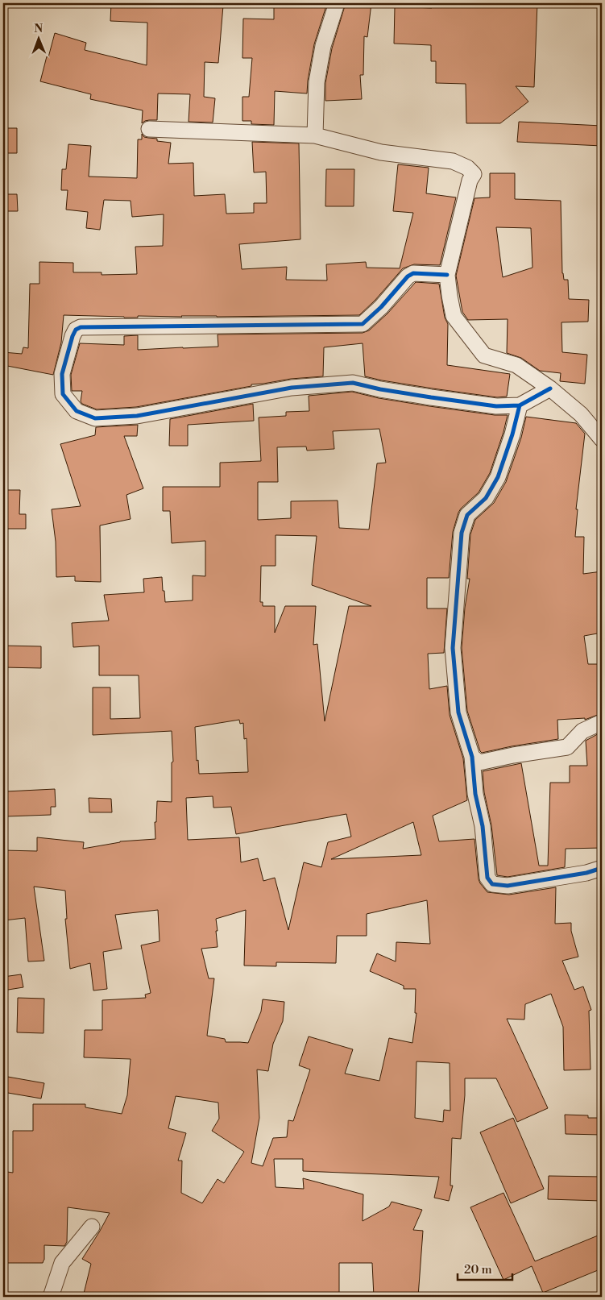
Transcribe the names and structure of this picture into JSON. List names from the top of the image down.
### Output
{
  "scale_bar": "20 m",
  "north": "top"
}
